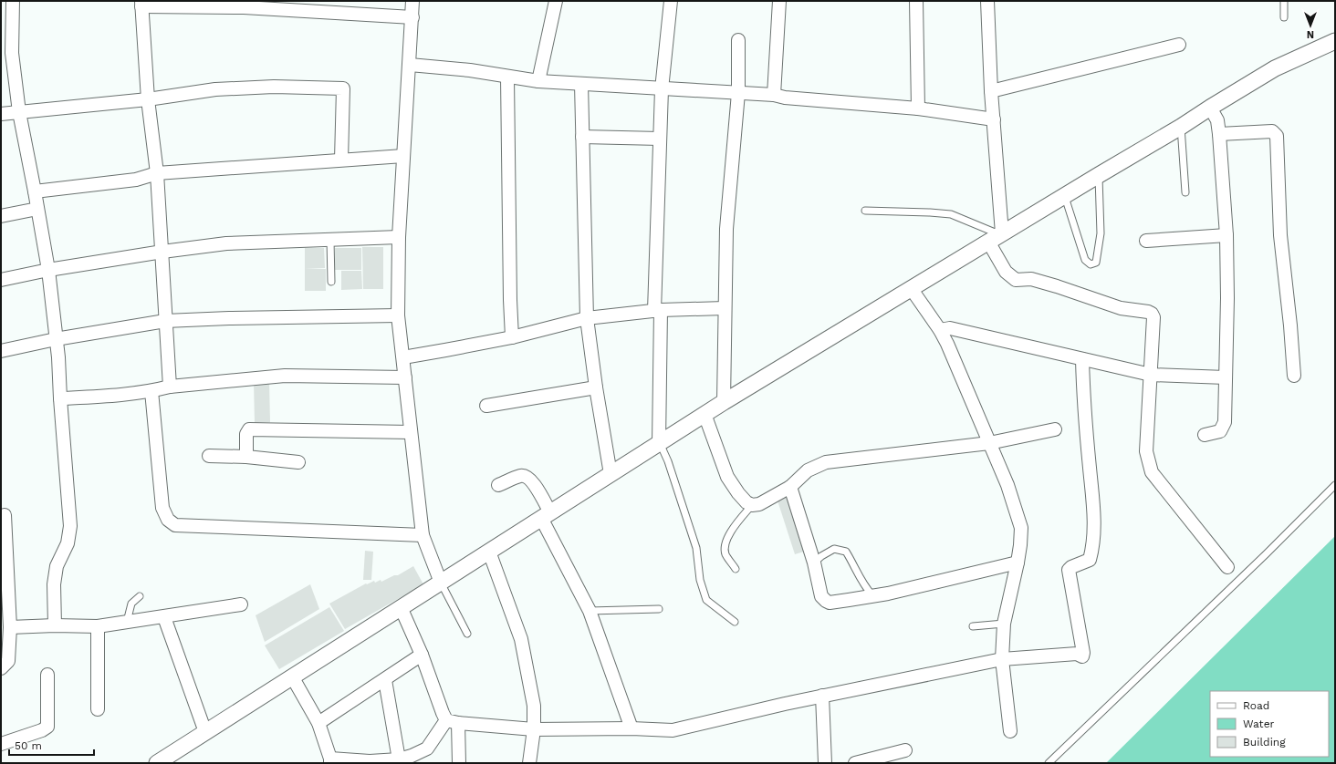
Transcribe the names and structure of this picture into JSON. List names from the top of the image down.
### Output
{
  "legend": ["Road", "Water", "Building"],
  "scale_bar": "50 m",
  "north": "bottom"
}
